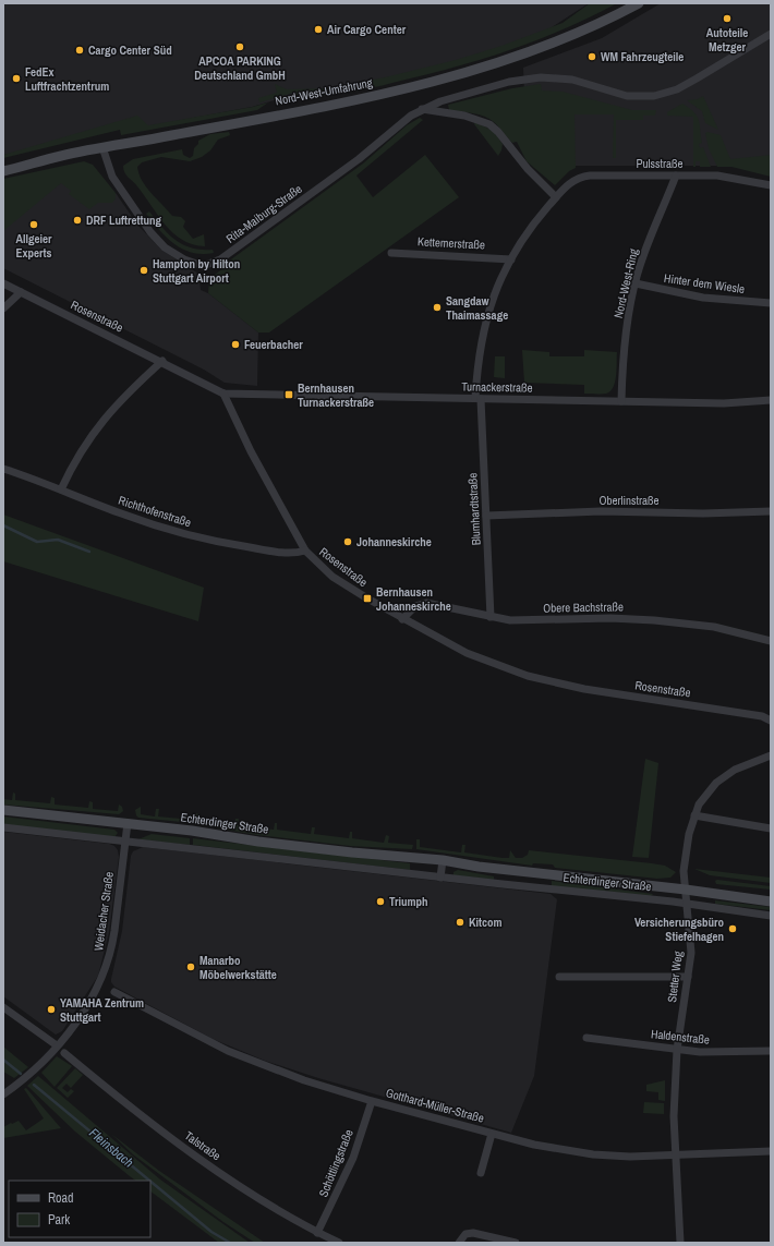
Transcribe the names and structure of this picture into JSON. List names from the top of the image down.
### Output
{
  "streets": {
    "main road": ["Nord-West-Umfahrung", "Echterdinger Straße"],
    "street": [
      "Pulsstraße",
      "Rita-Maiburg-Straße",
      "Kettemerstraße",
      "Nord-West-Ring",
      "Hinter dem Wiesle",
      "Rosenstraße",
      "Turnackerstraße",
      "Oberlinstraße",
      "Blumhardtstraße",
      "Richthofenstraße",
      "Obere Bachstraße",
      "Weidacher Straße",
      "Stetter Weg",
      "Haldenstraße",
      "Gotthard-Müller-Straße",
      "Talstraße",
      "Schöttlingstraße"
    ]
  },
  "crossings": [
    ["Nord-West-Umfahrung", "Rita-Maiburg-Straße"],
    ["Pulsstraße", "Nord-West-Ring"],
    ["Nord-West-Ring", "Hinter dem Wiesle"],
    ["Nord-West-Ring", "Turnackerstraße"],
    ["Rosenstraße", "Turnackerstraße"],
    ["Rosenstraße", "Richthofenstraße"],
    ["Rosenstraße", "Obere Bachstraße"],
    ["Turnackerstraße", "Blumhardtstraße"],
    ["Oberlinstraße", "Blumhardtstraße"],
    ["Blumhardtstraße", "Obere Bachstraße"],
    ["Echterdinger Straße", "Weidacher Straße"],
    ["Echterdinger Straße", "Stetter Weg"],
    ["Stetter Weg", "Haldenstraße"],
    ["Stetter Weg", "Gotthard-Müller-Straße"],
    ["Gotthard-Müller-Straße", "Schöttlingstraße"],
    ["Talstraße", "Schöttlingstraße"]
  ],
  "water": ["Fleinsbach"],
  "places": {
    "other": [
      "Autoteile Metzger",
      "Air Cargo Center",
      "APCOA PARKING Deutschland GmbH",
      "Cargo Center Süd",
      "WM Fahrzeugteile",
      "FedEx Luftfrachtzentrum",
      "DRF Luftrettung",
      "Allgeier Experts",
      "Hampton by Hilton Stuttgart Airport",
      "Sangdaw Thaimassage",
      "Feuerbacher",
      "Johanneskirche",
      "Triumph",
      "Kitcom",
      "Versicherungsbüro Stiefelhagen",
      "Manarbo Möbelwerkstätte",
      "YAMAHA Zentrum Stuttgart"
    ],
    "transit": ["Bernhausen Turnackerstraße", "Bernhausen Johanneskirche"]
  },
  "legend": ["Road", "Park"]
}
